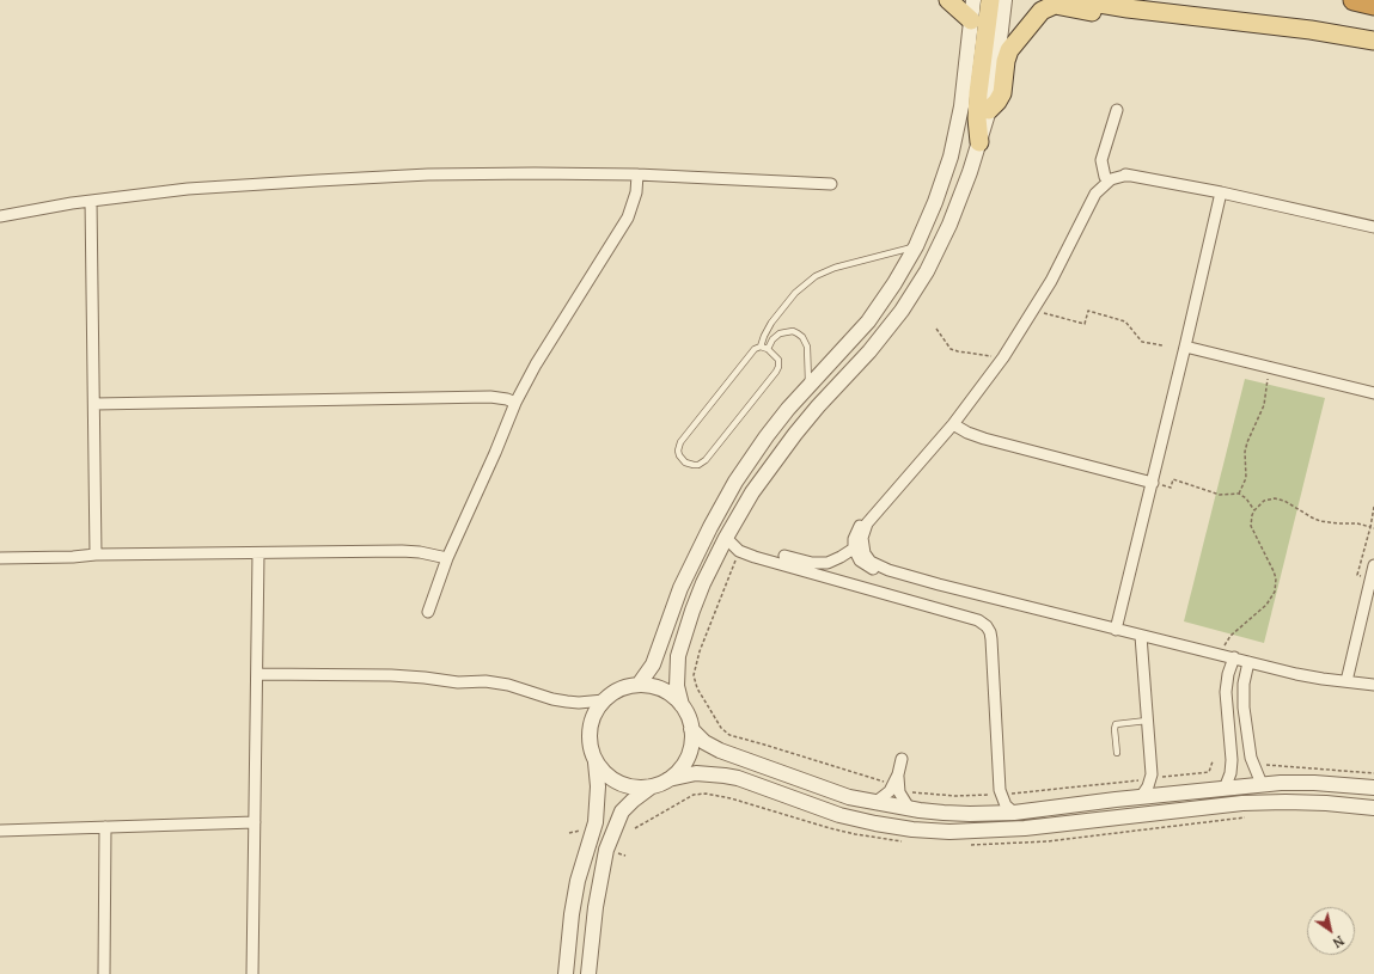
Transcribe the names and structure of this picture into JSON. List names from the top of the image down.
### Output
{
  "north": "bottom right"
}
